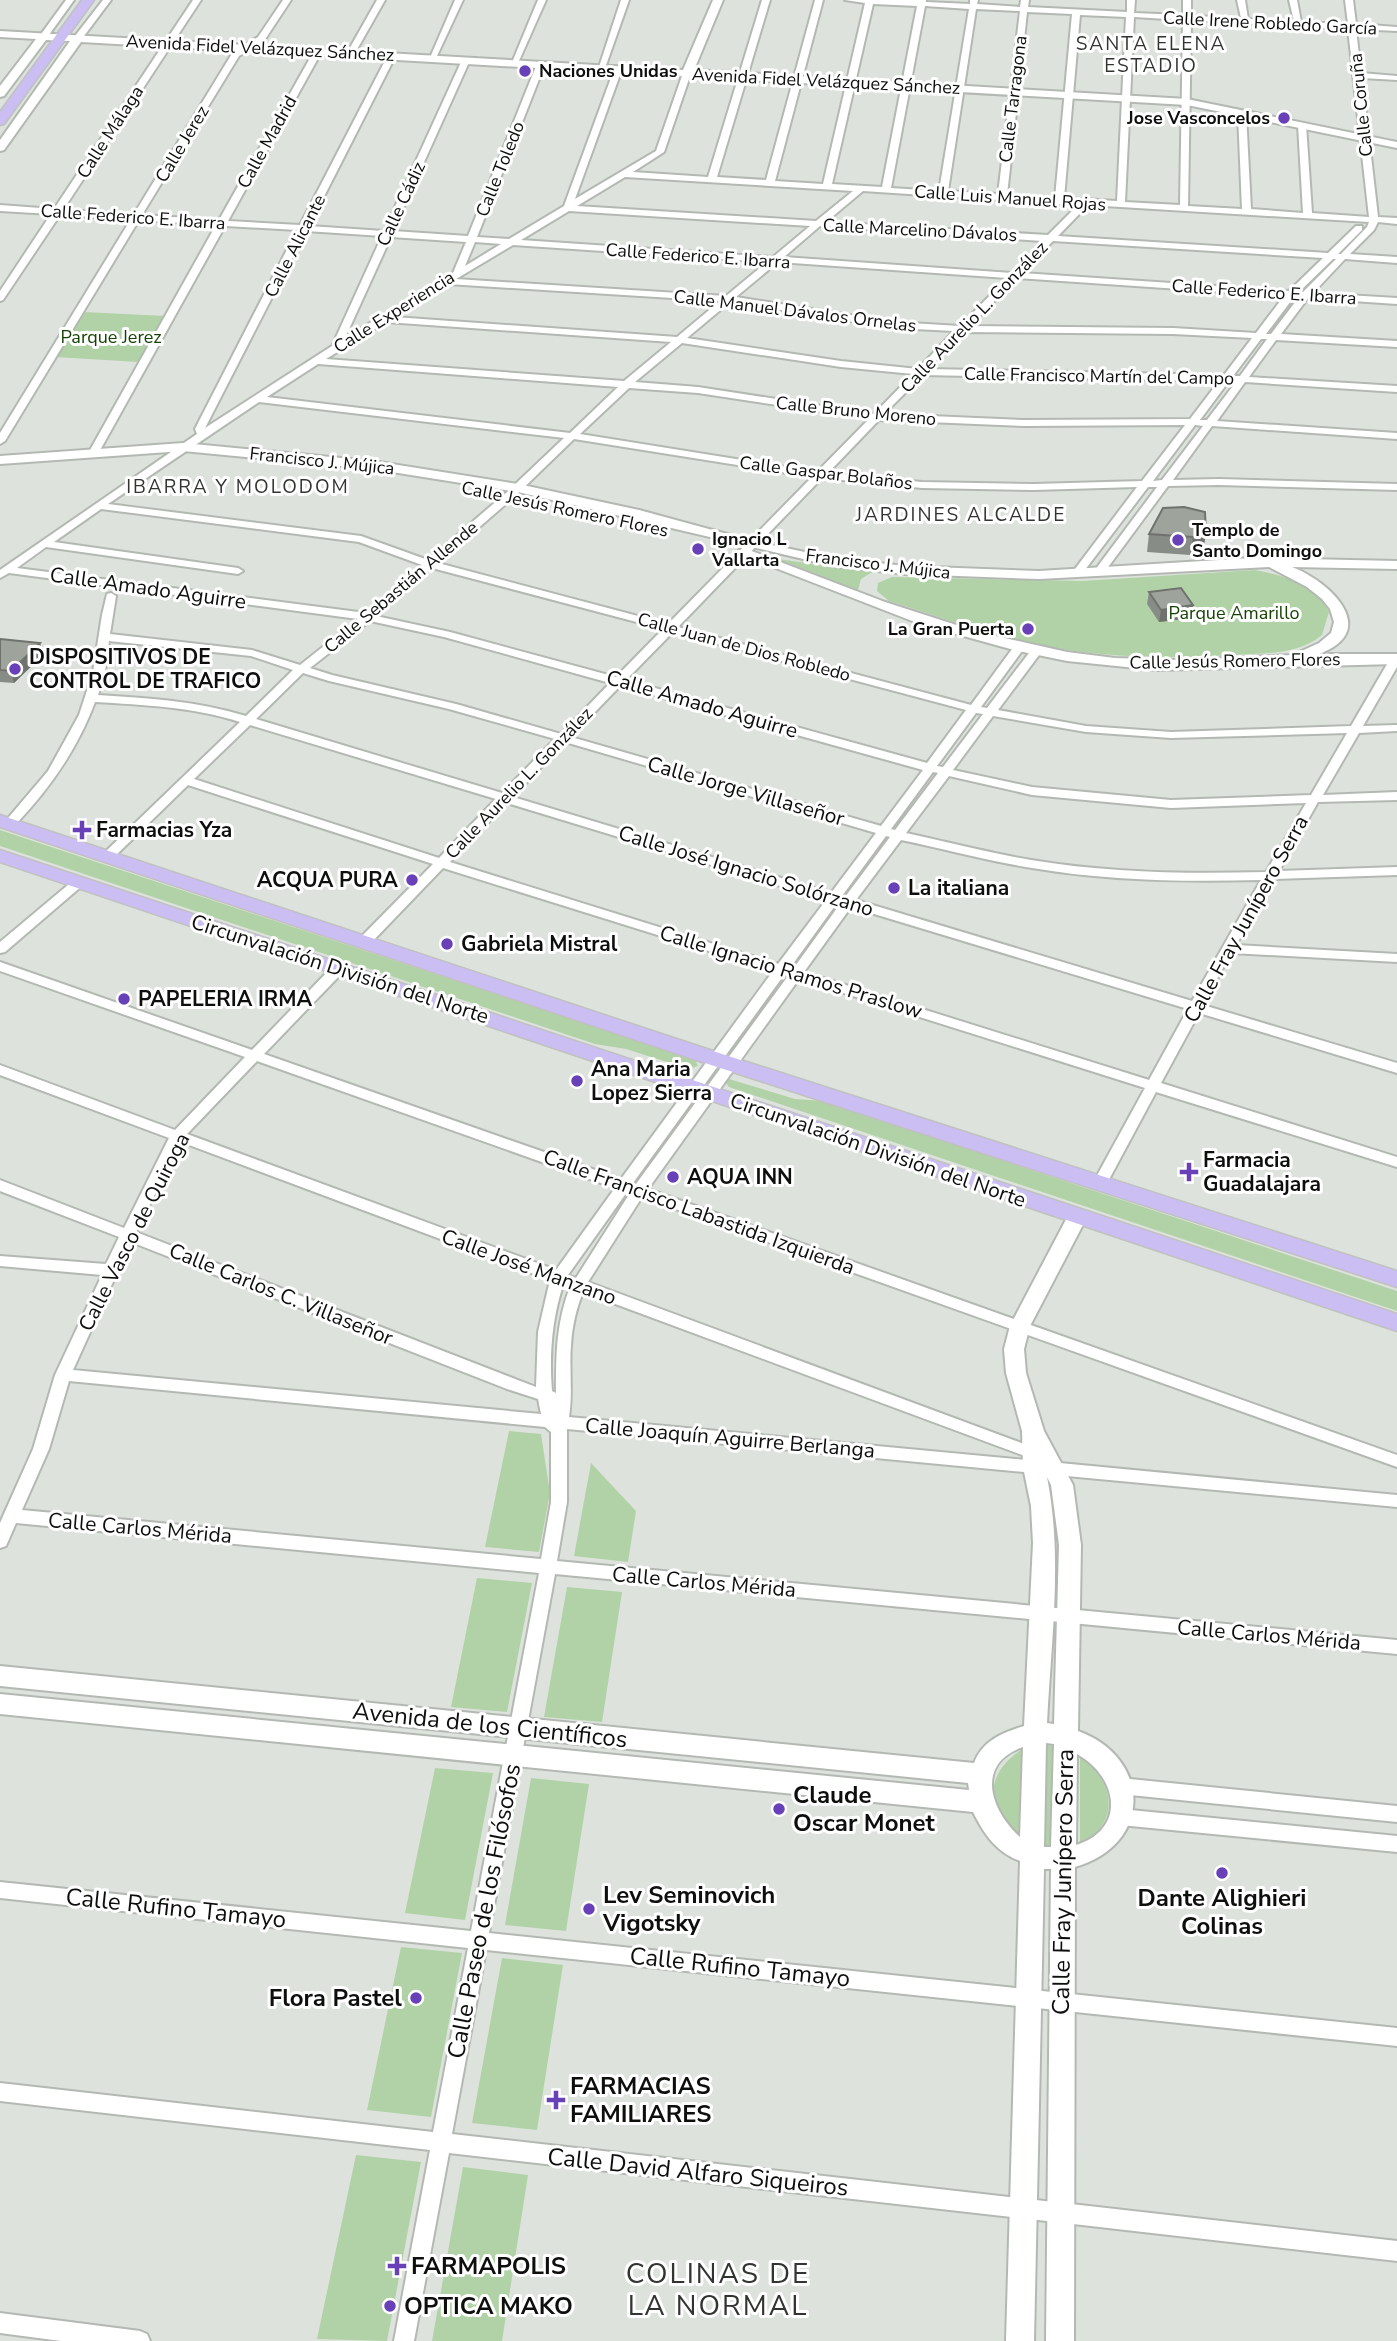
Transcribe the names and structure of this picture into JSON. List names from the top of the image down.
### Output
{
  "streets": {
    "main road": ["Circunvalación División del Norte"],
    "street": [
      "Calle Irene Robledo García",
      "Avenida Fidel Velázquez Sánchez",
      "Calle Tarragona",
      "Calle Coruña",
      "Calle Málaga",
      "Calle Madrid",
      "Calle Jerez",
      "Calle Toledo",
      "Calle Luis Manuel Rojas",
      "Calle Cádiz",
      "Calle Federico E. Ibarra",
      "Calle Marcelino Dávalos",
      "Calle Alicante",
      "Calle Manuel Dávalos Ornelas",
      "Calle Experiencia",
      "Calle Aurelio L. González",
      "Calle Francisco Martín del Campo",
      "Calle Bruno Moreno",
      "Francisco J. Mújica",
      "Calle Gaspar Bolaños",
      "Calle Jesús Romero Flores",
      "Calle Sebastián Allende",
      "Calle Amado Aguirre",
      "Calle Juan de Dios Robledo",
      "Calle Jorge Villaseñor",
      "Calle José Ignacio Solórzano",
      "Calle Fray Junípero Serra",
      "Calle Ignacio Ramos Praslow",
      "Calle Francisco Labastida Izquierda",
      "Calle Vasco de Quiroga",
      "Calle José Manzano",
      "Calle Carlos C. Villaseñor",
      "Calle Joaquín Aguirre Berlanga",
      "Calle Carlos Mérida",
      "Avenida de los Científicos",
      "Calle Rufino Tamayo",
      "Calle Paseo de los Filósofos",
      "Calle David Alfaro Siqueiros"
    ]
  },
  "crossings": [
    ["Calle Irene Robledo García", "Calle Tarragona"],
    ["Calle Irene Robledo García", "Calle Coruña"],
    ["Avenida Fidel Velázquez Sánchez", "Calle Tarragona"],
    ["Avenida Fidel Velázquez Sánchez", "Calle Coruña"],
    ["Avenida Fidel Velázquez Sánchez", "Calle Málaga"],
    ["Avenida Fidel Velázquez Sánchez", "Calle Madrid"],
    ["Avenida Fidel Velázquez Sánchez", "Calle Jerez"],
    ["Avenida Fidel Velázquez Sánchez", "Calle Toledo"],
    ["Avenida Fidel Velázquez Sánchez", "Calle Cádiz"],
    ["Avenida Fidel Velázquez Sánchez", "Calle Alicante"],
    ["Avenida Fidel Velázquez Sánchez", "Calle Experiencia"],
    ["Calle Tarragona", "Calle Luis Manuel Rojas"],
    ["Calle Coruña", "Calle Luis Manuel Rojas"],
    ["Calle Málaga", "Calle Federico E. Ibarra"],
    ["Calle Madrid", "Calle Federico E. Ibarra"],
    ["Calle Jerez", "Calle Federico E. Ibarra"],
    ["Calle Toledo", "Calle Federico E. Ibarra"],
    ["Calle Toledo", "Calle Experiencia"],
    ["Calle Luis Manuel Rojas", "Calle Experiencia"],
    ["Calle Luis Manuel Rojas", "Calle Aurelio L. González"],
    ["Calle Luis Manuel Rojas", "Calle Sebastián Allende"],
    ["Calle Cádiz", "Calle Federico E. Ibarra"],
    ["Calle Cádiz", "Calle Experiencia"],
    ["Calle Federico E. Ibarra", "Calle Alicante"],
    ["Calle Federico E. Ibarra", "Calle Experiencia"],
    ["Calle Federico E. Ibarra", "Calle Aurelio L. González"],
    ["Calle Federico E. Ibarra", "Calle Sebastián Allende"],
    ["Calle Marcelino Dávalos", "Calle Experiencia"],
    ["Calle Marcelino Dávalos", "Calle Aurelio L. González"],
    ["Calle Marcelino Dávalos", "Calle Sebastián Allende"],
    ["Calle Alicante", "Calle Experiencia"],
    ["Calle Manuel Dávalos Ornelas", "Calle Experiencia"],
    ["Calle Manuel Dávalos Ornelas", "Calle Aurelio L. González"],
    ["Calle Manuel Dávalos Ornelas", "Calle Sebastián Allende"],
    ["Calle Experiencia", "Calle Francisco Martín del Campo"],
    ["Calle Experiencia", "Calle Bruno Moreno"],
    ["Calle Experiencia", "Calle Gaspar Bolaños"],
    ["Calle Experiencia", "Calle Jesús Romero Flores"],
    ["Calle Experiencia", "Calle Amado Aguirre"],
    ["Calle Experiencia", "Calle Juan de Dios Robledo"],
    ["Calle Aurelio L. González", "Calle Francisco Martín del Campo"],
    ["Calle Aurelio L. González", "Calle Bruno Moreno"],
    ["Calle Aurelio L. González", "Francisco J. Mújica"],
    ["Calle Aurelio L. González", "Calle Gaspar Bolaños"],
    ["Calle Aurelio L. González", "Calle Jesús Romero Flores"],
    ["Calle Aurelio L. González", "Calle Amado Aguirre"],
    ["Calle Aurelio L. González", "Calle Juan de Dios Robledo"],
    ["Calle Aurelio L. González", "Calle Jorge Villaseñor"],
    ["Calle Aurelio L. González", "Calle José Ignacio Solórzano"],
    ["Calle Aurelio L. González", "Circunvalación División del Norte"],
    ["Calle Aurelio L. González", "Calle Ignacio Ramos Praslow"],
    ["Calle Francisco Martín del Campo", "Calle Sebastián Allende"],
    ["Calle Bruno Moreno", "Calle Sebastián Allende"],
    ["Francisco J. Mújica", "Calle Jesús Romero Flores"],
    ["Calle Gaspar Bolaños", "Calle Sebastián Allende"],
    ["Calle Jesús Romero Flores", "Calle Sebastián Allende"],
    ["Calle Jesús Romero Flores", "Calle Fray Junípero Serra"],
    ["Calle Sebastián Allende", "Calle Amado Aguirre"],
    ["Calle Sebastián Allende", "Calle Juan de Dios Robledo"],
    ["Calle Sebastián Allende", "Calle Jorge Villaseñor"],
    ["Calle Sebastián Allende", "Calle José Ignacio Solórzano"],
    ["Calle Sebastián Allende", "Circunvalación División del Norte"],
    ["Calle Sebastián Allende", "Calle Ignacio Ramos Praslow"],
    ["Calle Amado Aguirre", "Calle Fray Junípero Serra"],
    ["Calle Juan de Dios Robledo", "Calle Fray Junípero Serra"],
    ["Calle Jorge Villaseñor", "Calle Fray Junípero Serra"],
    ["Calle José Ignacio Solórzano", "Calle Fray Junípero Serra"],
    ["Calle Fray Junípero Serra", "Circunvalación División del Norte"],
    ["Calle Fray Junípero Serra", "Calle Ignacio Ramos Praslow"],
    ["Calle Fray Junípero Serra", "Calle Francisco Labastida Izquierda"],
    ["Calle Fray Junípero Serra", "Calle José Manzano"],
    ["Calle Fray Junípero Serra", "Calle Joaquín Aguirre Berlanga"],
    ["Calle Fray Junípero Serra", "Calle Carlos Mérida"],
    ["Calle Fray Junípero Serra", "Calle Rufino Tamayo"],
    ["Calle Fray Junípero Serra", "Calle David Alfaro Siqueiros"],
    ["Circunvalación División del Norte", "Calle Vasco de Quiroga"],
    ["Circunvalación División del Norte", "Calle Paseo de los Filósofos"],
    ["Calle Francisco Labastida Izquierda", "Calle Vasco de Quiroga"],
    ["Calle Francisco Labastida Izquierda", "Calle Paseo de los Filósofos"],
    ["Calle Vasco de Quiroga", "Calle José Manzano"],
    ["Calle Vasco de Quiroga", "Calle Carlos C. Villaseñor"],
    ["Calle Vasco de Quiroga", "Calle Joaquín Aguirre Berlanga"],
    ["Calle Vasco de Quiroga", "Calle Carlos Mérida"],
    ["Calle José Manzano", "Calle Joaquín Aguirre Berlanga"],
    ["Calle José Manzano", "Calle Paseo de los Filósofos"],
    ["Calle Carlos C. Villaseñor", "Calle Paseo de los Filósofos"],
    ["Calle Joaquín Aguirre Berlanga", "Calle Paseo de los Filósofos"],
    ["Calle Carlos Mérida", "Calle Paseo de los Filósofos"],
    ["Avenida de los Científicos", "Calle Paseo de los Filósofos"],
    ["Calle Rufino Tamayo", "Calle Paseo de los Filósofos"],
    ["Calle Paseo de los Filósofos", "Calle David Alfaro Siqueiros"]
  ],
  "districts": [
    "SANTA ELENA ESTADIO",
    "IBARRA Y MOLODOM",
    "JARDINES ALCALDE",
    "COLINAS DE LA NORMAL"
  ],
  "parks": ["Parque Jerez", "Parque Amarillo"],
  "places": {
    "other": [
      "Naciones Unidas",
      "Jose Vasconcelos",
      "Templo de Santo Domingo",
      "Ignacio L Vallarta",
      "La Gran Puerta",
      "DISPOSITIVOS DE CONTROL DE TRAFICO",
      "ACQUA PURA",
      "La italiana",
      "Gabriela Mistral",
      "PAPELERIA IRMA",
      "Ana Maria Lopez Sierra",
      "AQUA INN",
      "Claude Oscar Monet",
      "Dante Alighieri Colinas",
      "Lev Seminovich Vigotsky",
      "Flora Pastel",
      "OPTICA MAKO"
    ],
    "health": [
      "Farmacias Yza",
      "Farmacia Guadalajara",
      "FARMACIAS FAMILIARES",
      "FARMAPOLIS"
    ]
  }
}
